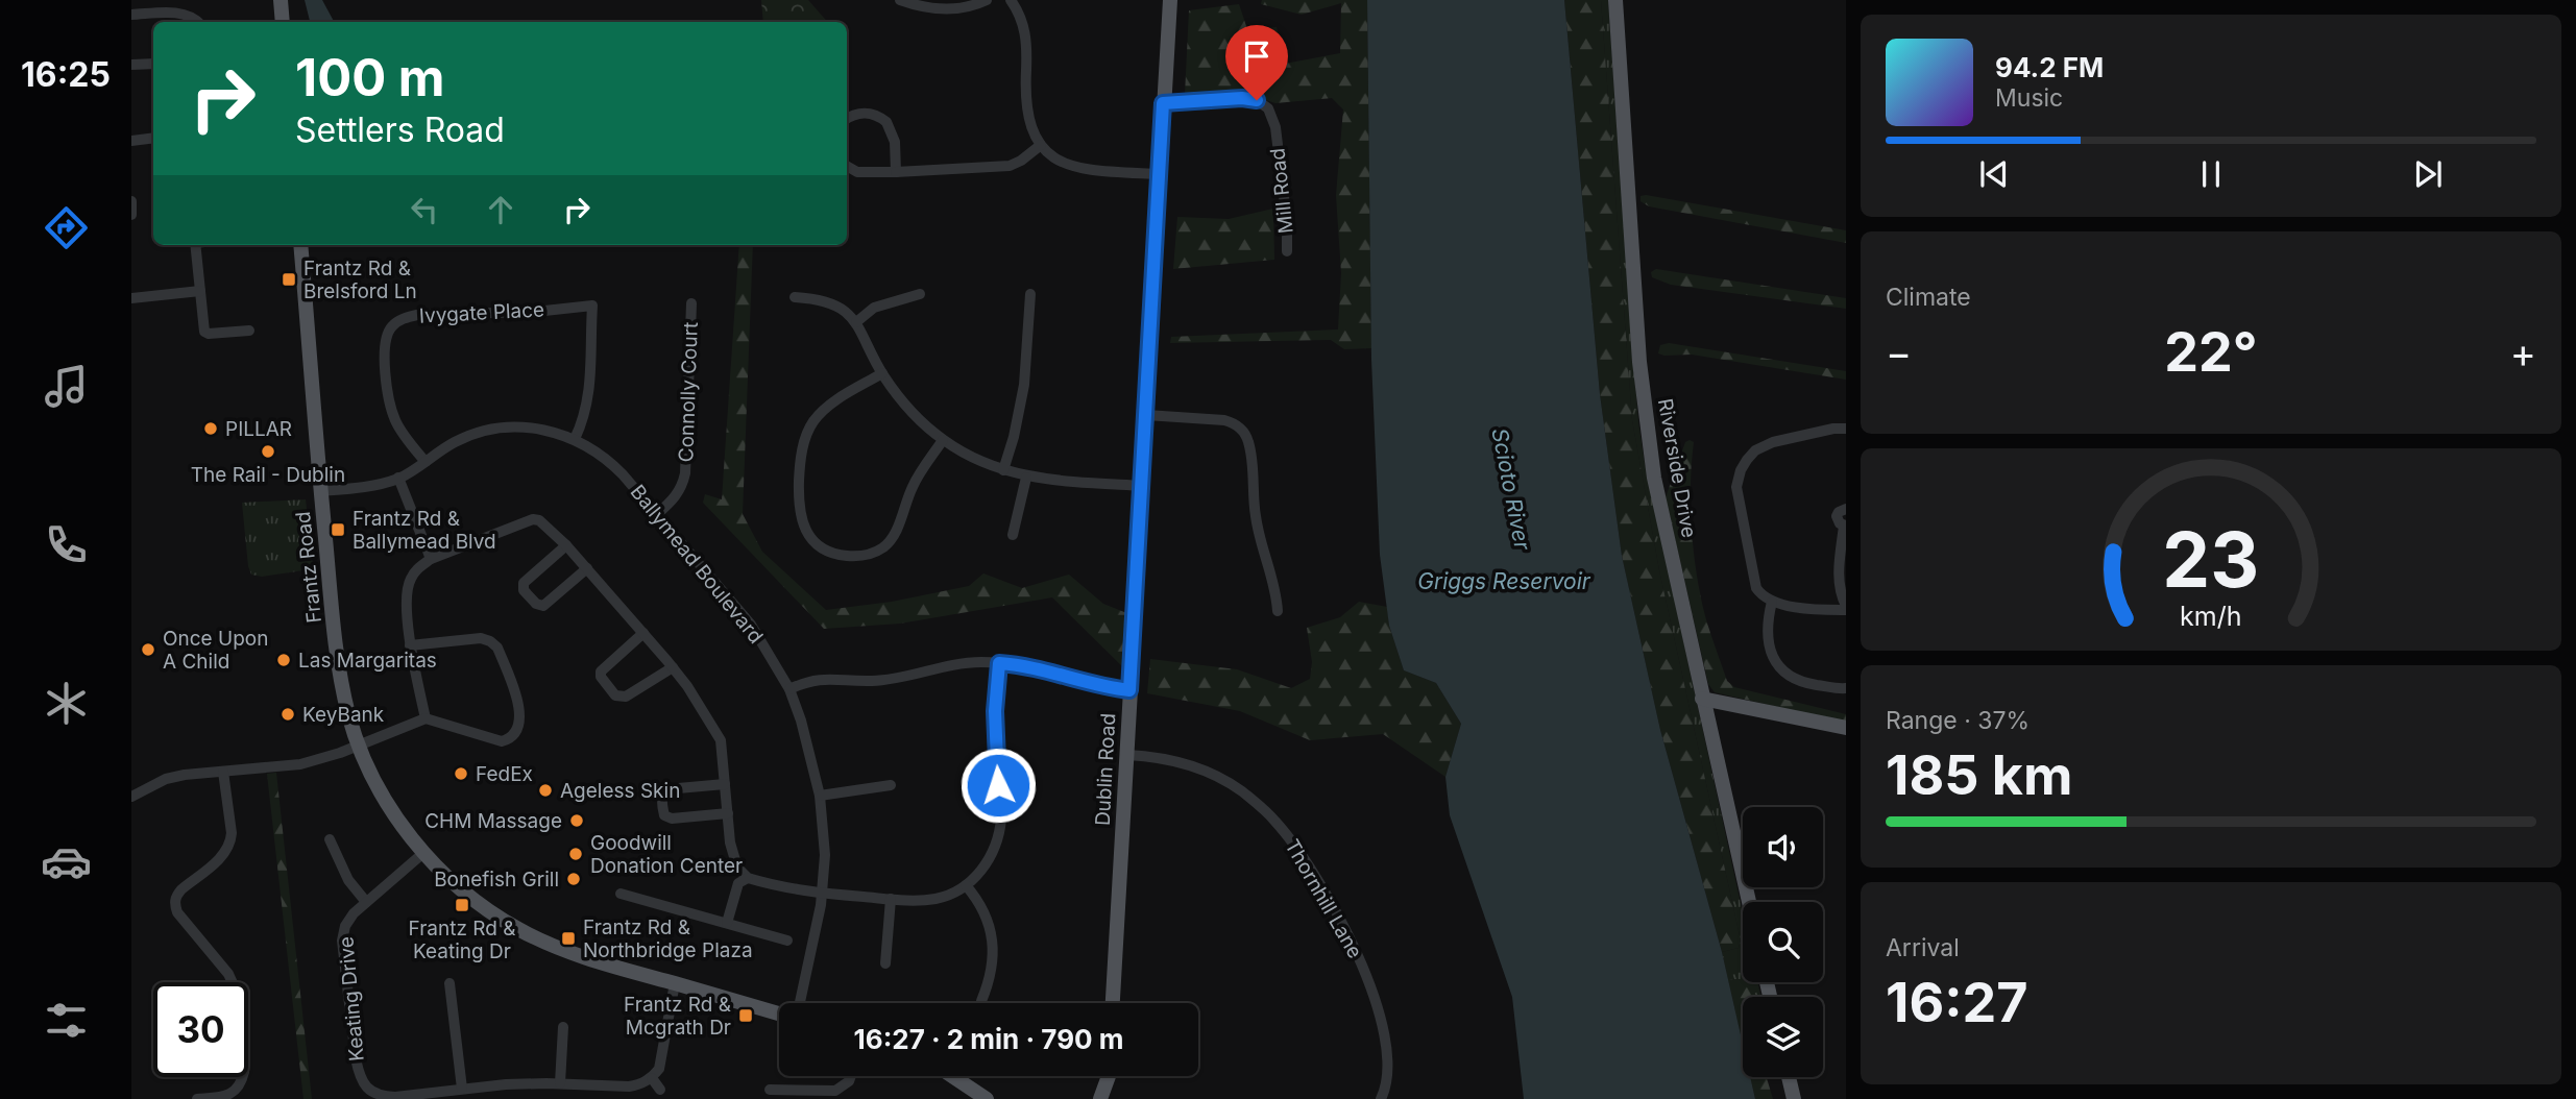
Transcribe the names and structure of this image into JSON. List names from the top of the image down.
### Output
{
  "streets": {
    "main road": ["Riverside Drive", "Frantz Road", "Dublin Road"],
    "street": [
      "Mill Road",
      "Ivygate Place",
      "Connolly Court",
      "Ballymead Boulevard",
      "Thornhill Lane",
      "Keating Drive"
    ]
  },
  "crossings": [
    ["Mill Road", "Dublin Road"],
    ["Ivygate Place", "Ballymead Boulevard"],
    ["Connolly Court", "Ballymead Boulevard"],
    ["Ballymead Boulevard", "Frantz Road"],
    ["Frantz Road", "Keating Drive"],
    ["Dublin Road", "Thornhill Lane"]
  ],
  "water": ["Scioto River", "Griggs Reservoir"],
  "places": {
    "transit": [
      "Frantz Rd & Brelsford Ln",
      "Frantz Rd & Ballymead Blvd",
      "Frantz Rd & Keating Dr",
      "Frantz Rd & Northbridge Plaza",
      "Frantz Rd & Mcgrath Dr"
    ],
    "other": [
      "PILLAR",
      "The Rail - Dublin",
      "Once Upon A Child",
      "Las Margaritas",
      "KeyBank",
      "FedEx",
      "Ageless Skin",
      "CHM Massage",
      "Goodwill Donation Center",
      "Bonefish Grill"
    ]
  },
  "page": {
    "tabs": "16:25",
    "turn": ["100 m", "Settlers Road"],
    "song": ["94.2 FM", "Music"],
    "tile": [
      "Climate",
      ["Range · 37%", "185 km"],
      ["Arrival", "16:27"]
    ],
    "heat": ["−", "22°", "+"],
    "limit": "30",
    "trip": "16:27 · 2 min · 790 m",
    "gauge": ["23", "km/h"]
  }
}
